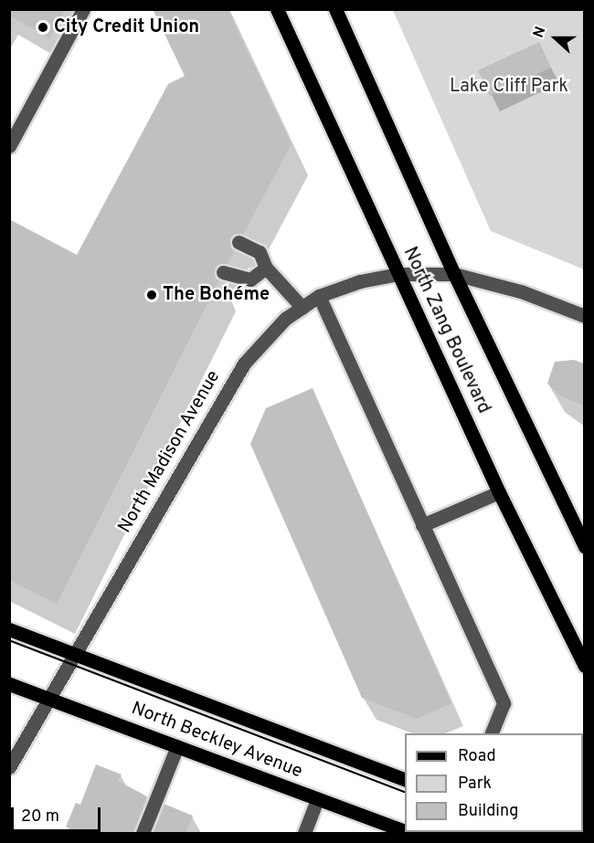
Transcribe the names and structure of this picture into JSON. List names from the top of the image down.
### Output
{
  "streets": {
    "main road": ["North Zang Boulevard", "North Beckley Avenue"],
    "street": ["North Madison Avenue"]
  },
  "crossings": [
    ["North Zang Boulevard", "North Madison Avenue"],
    ["North Madison Avenue", "North Beckley Avenue"]
  ],
  "parks": ["Lake Cliff Park"],
  "places": ["City Credit Union", "The Bohéme"],
  "legend": ["Road", "Park", "Building"],
  "scale_bar": "20 m",
  "north": "left"
}
